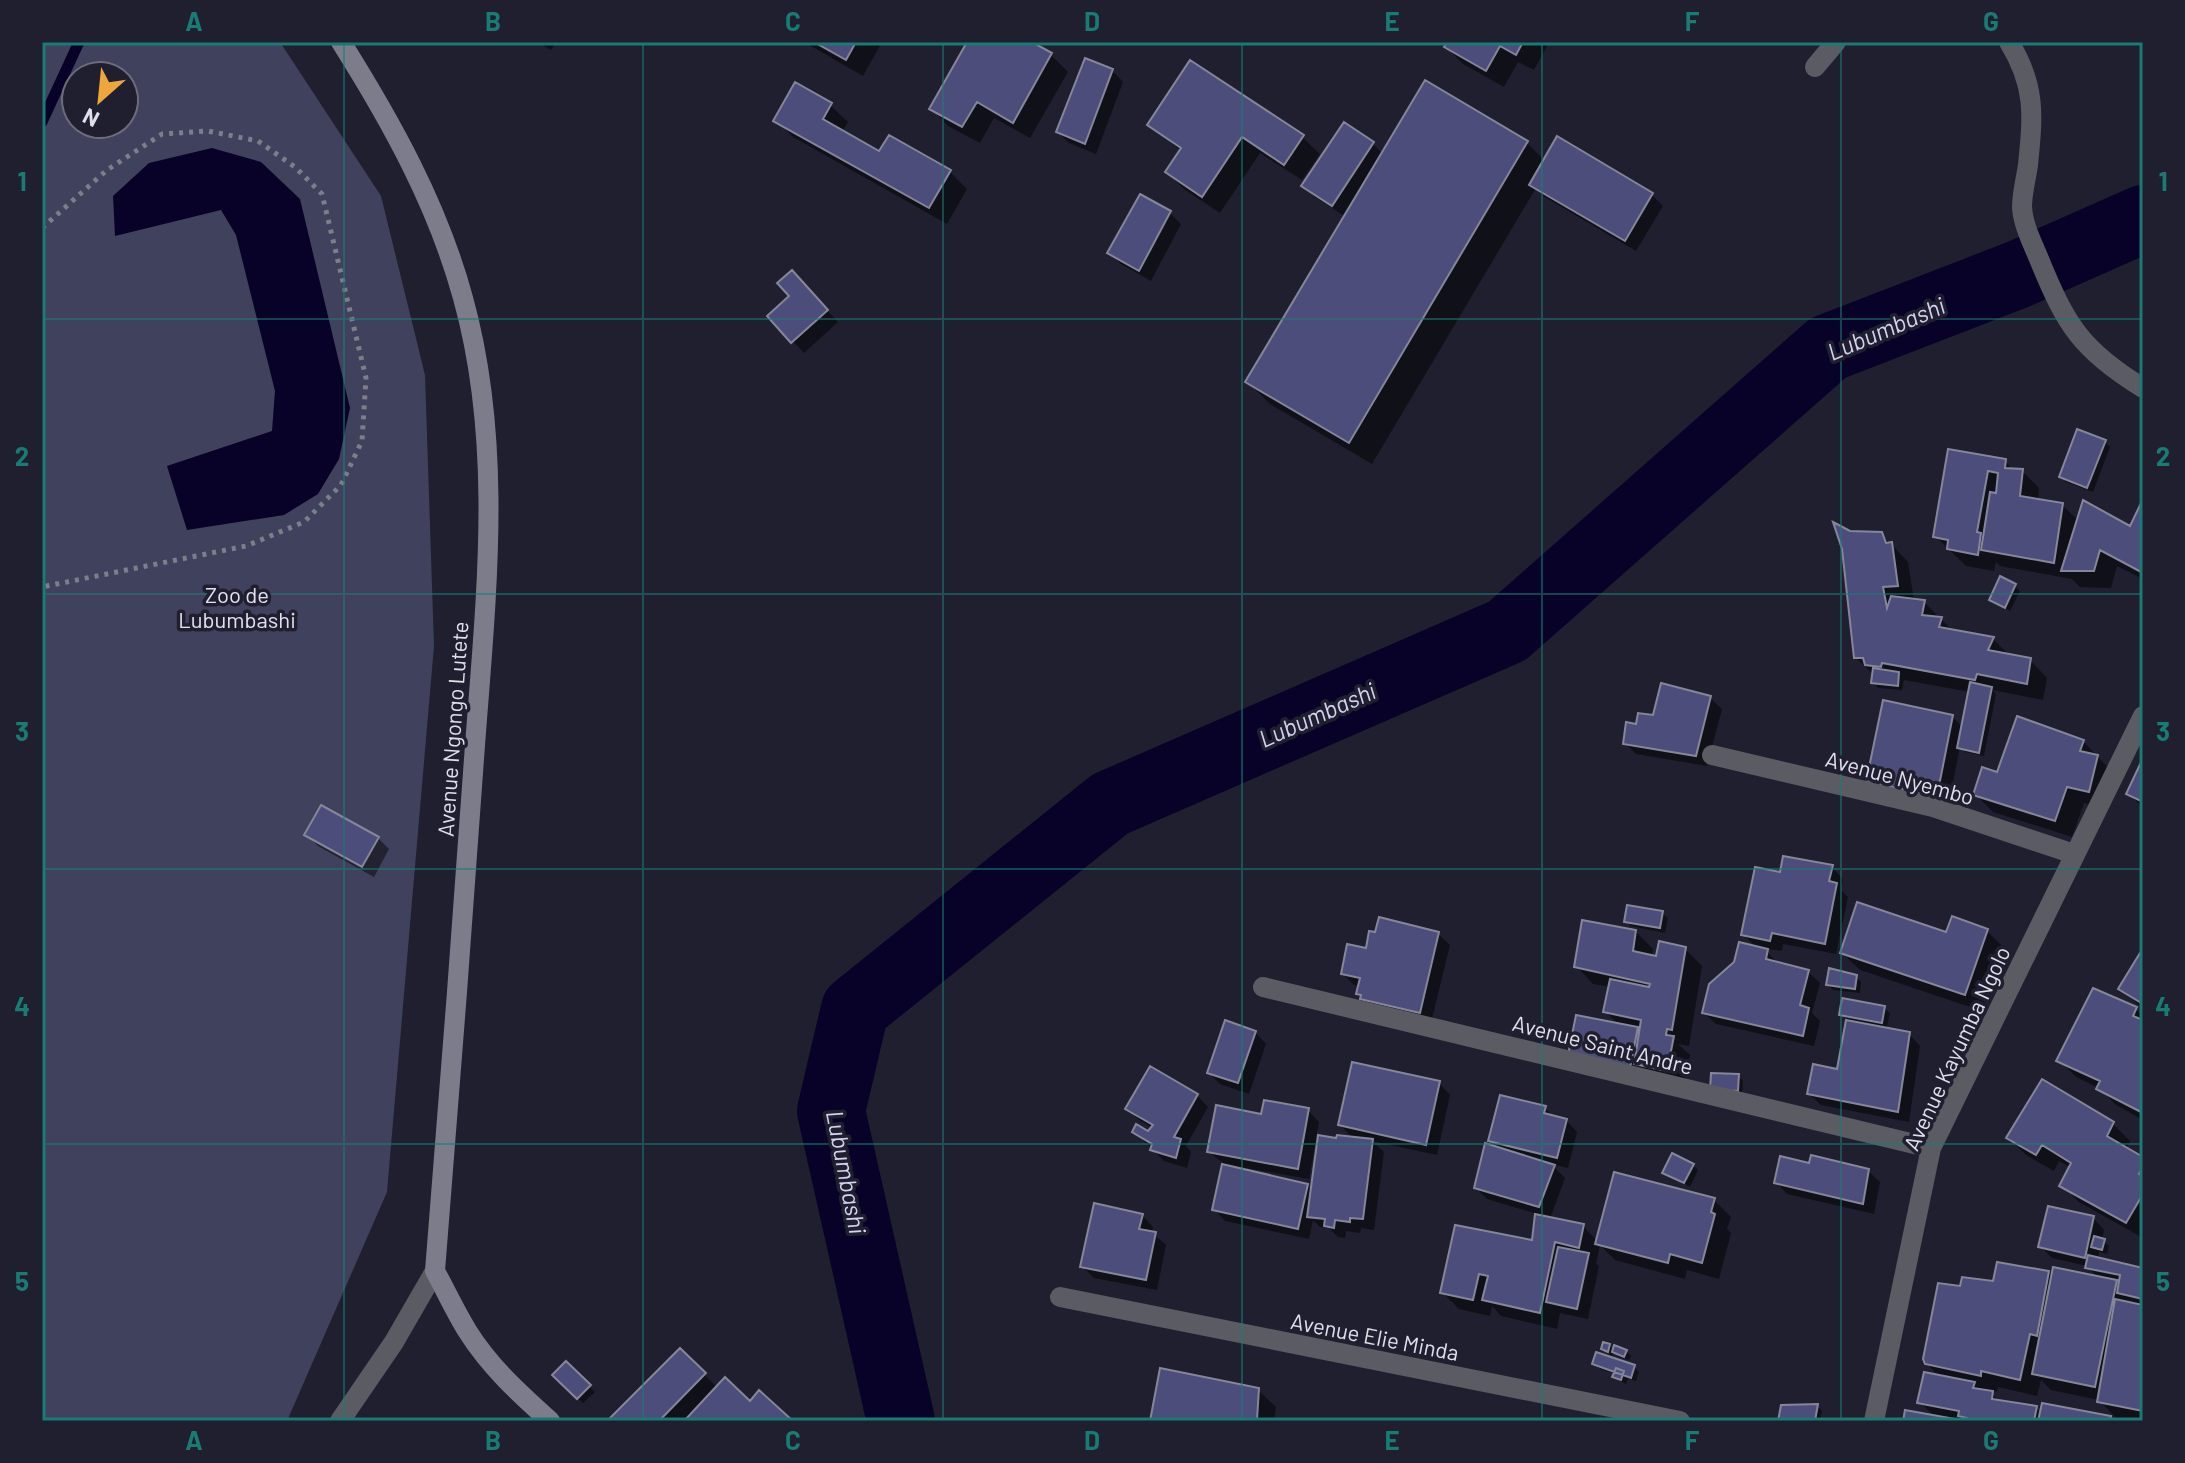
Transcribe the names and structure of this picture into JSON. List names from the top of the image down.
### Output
{
  "streets": {
    "street": [
      "Avenue Ngongo Lutete",
      "Avenue Nyembo",
      "Avenue Saint Andre",
      "Avenue Kayumba Ngolo",
      "Avenue Elie Minda"
    ]
  },
  "crossings": [
    ["Avenue Nyembo", "Avenue Kayumba Ngolo"],
    ["Avenue Saint Andre", "Avenue Kayumba Ngolo"]
  ],
  "water": ["Lubumbashi"],
  "parks": ["Zoo de Lubumbashi"],
  "north": "bottom left",
  "grid": {
    "columns": [
      "A",
      "B",
      "C",
      "D",
      "E",
      "F",
      "G"
    ],
    "rows": [
      "1",
      "2",
      "3",
      "4",
      "5"
    ]
  }
}
